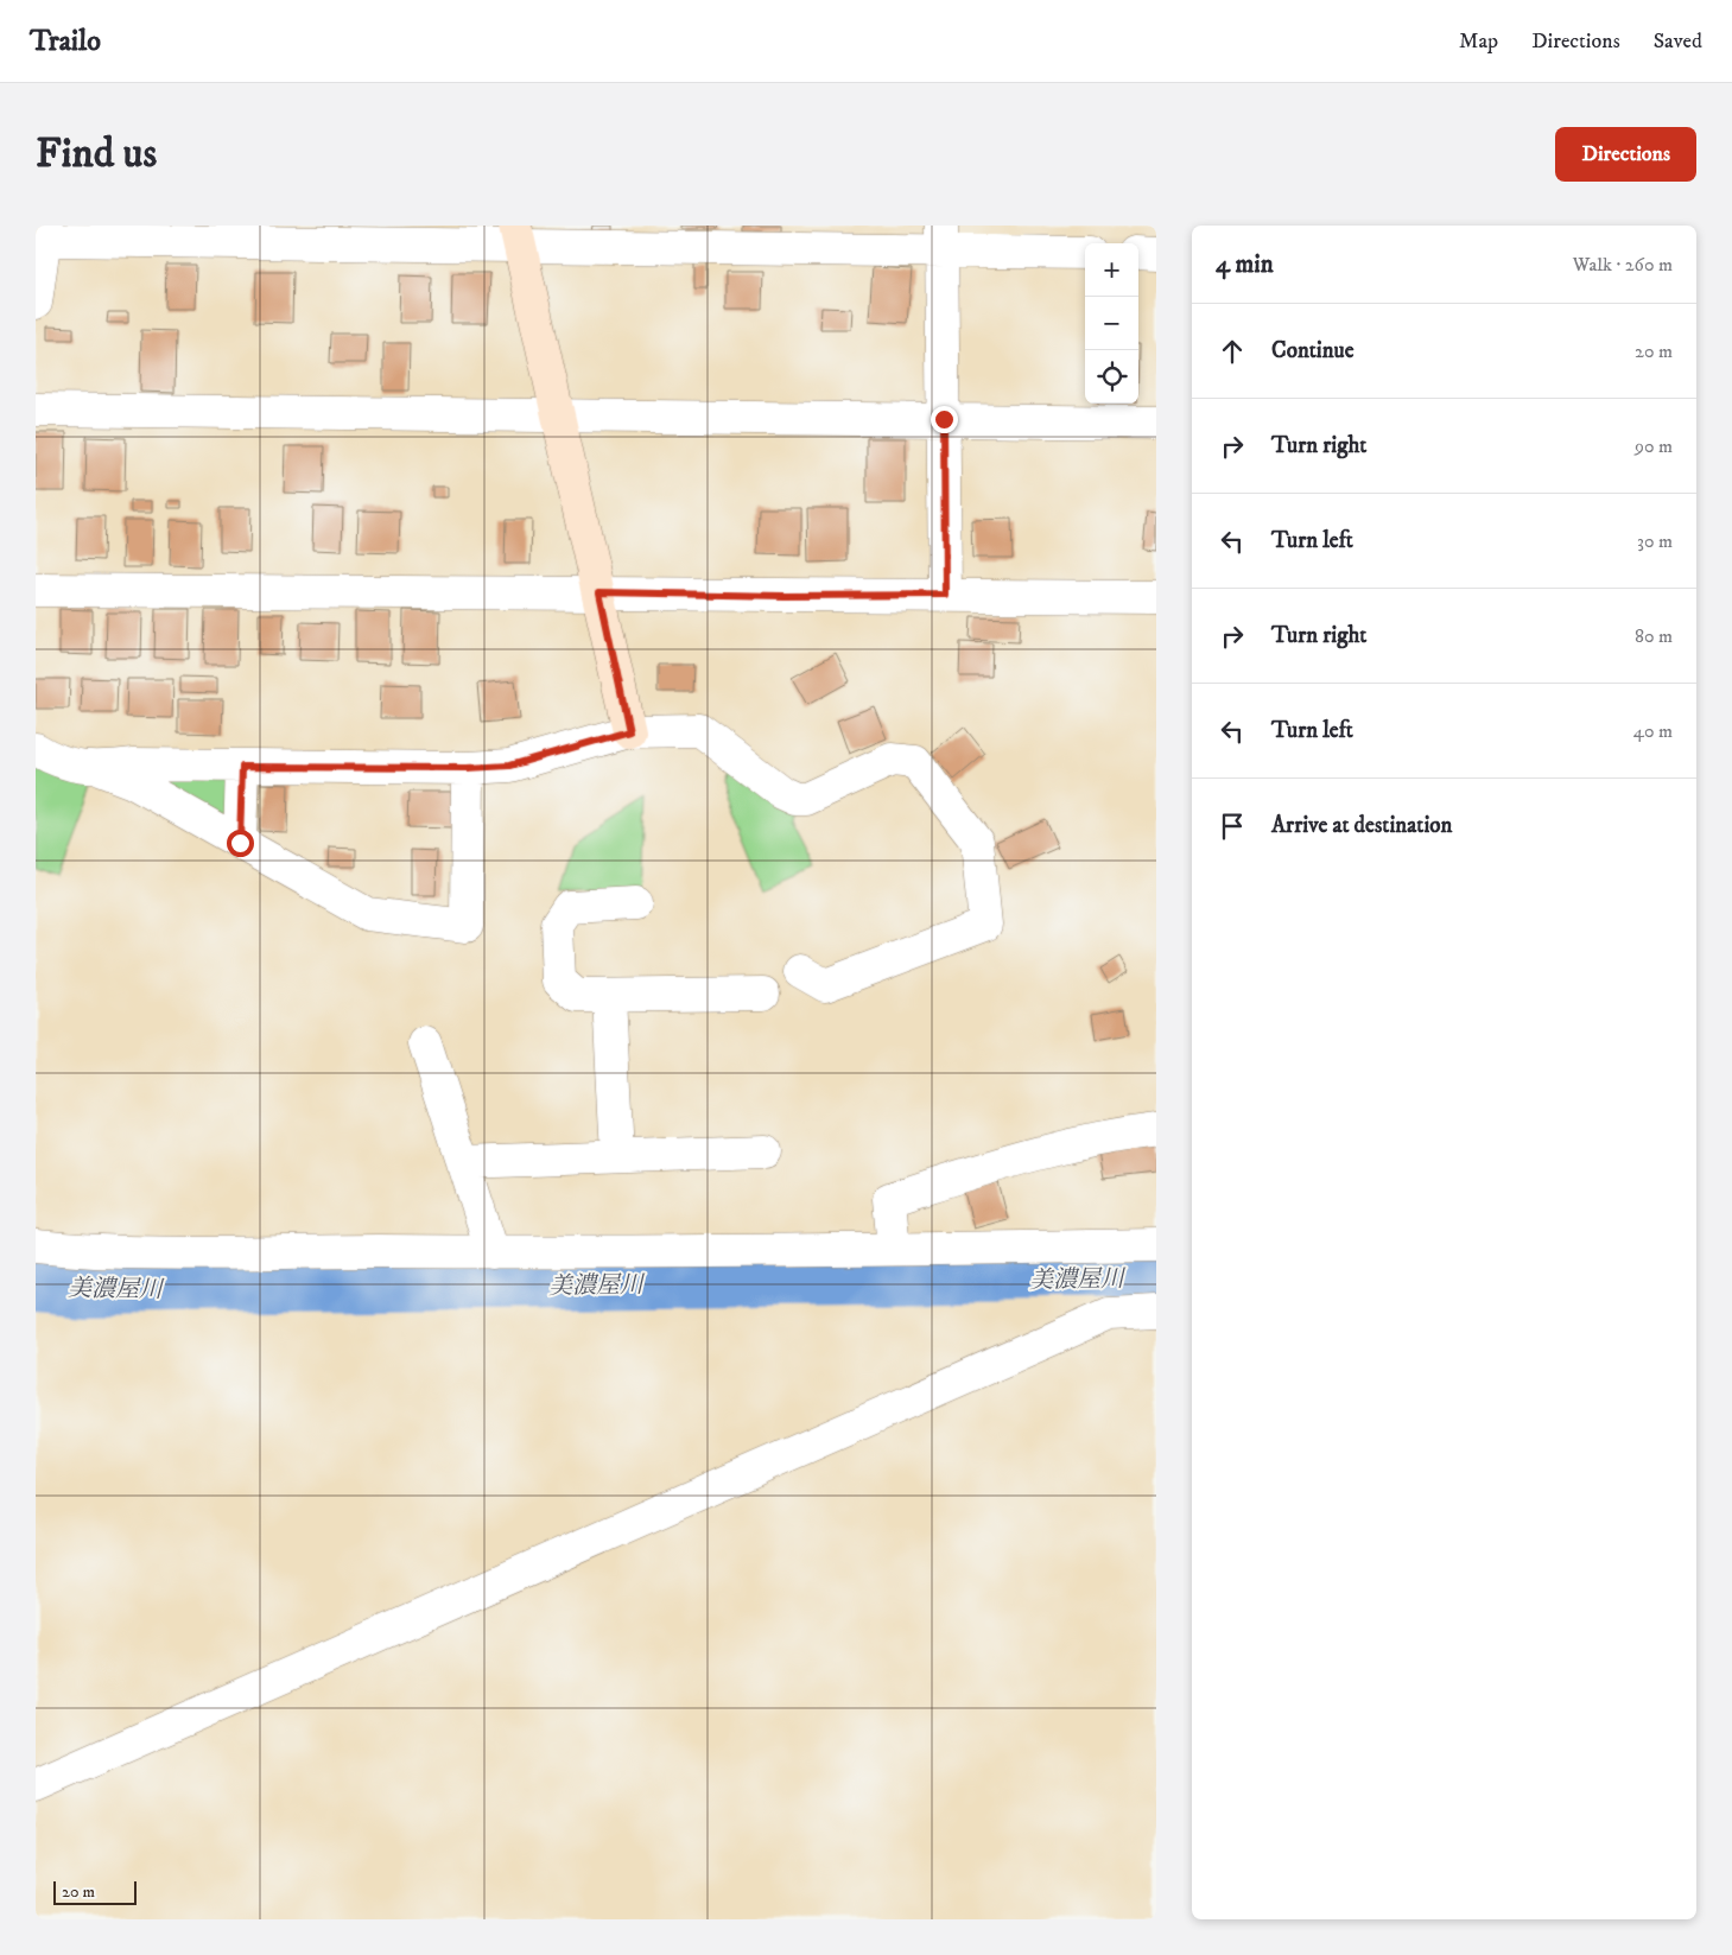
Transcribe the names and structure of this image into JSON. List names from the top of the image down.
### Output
{
  "water": ["美濃屋川"],
  "scale_bar": "20 m",
  "page": {
    "header": "Trailo",
    "nav": ["Map", "Directions", "Saved"],
    "buttons": "Directions",
    "title": "Find us",
    "heading": ["4 min", "Walk · 260 m"],
    "map_buttons": ["+", "−"],
    "list": [
      ["Continue", "20 m"],
      ["Turn right", "90 m"],
      ["Turn left", "30 m"],
      ["Turn right", "80 m"],
      ["Turn left", "40 m"],
      "Arrive at destination"
    ],
    "scale": "20 m"
  }
}
